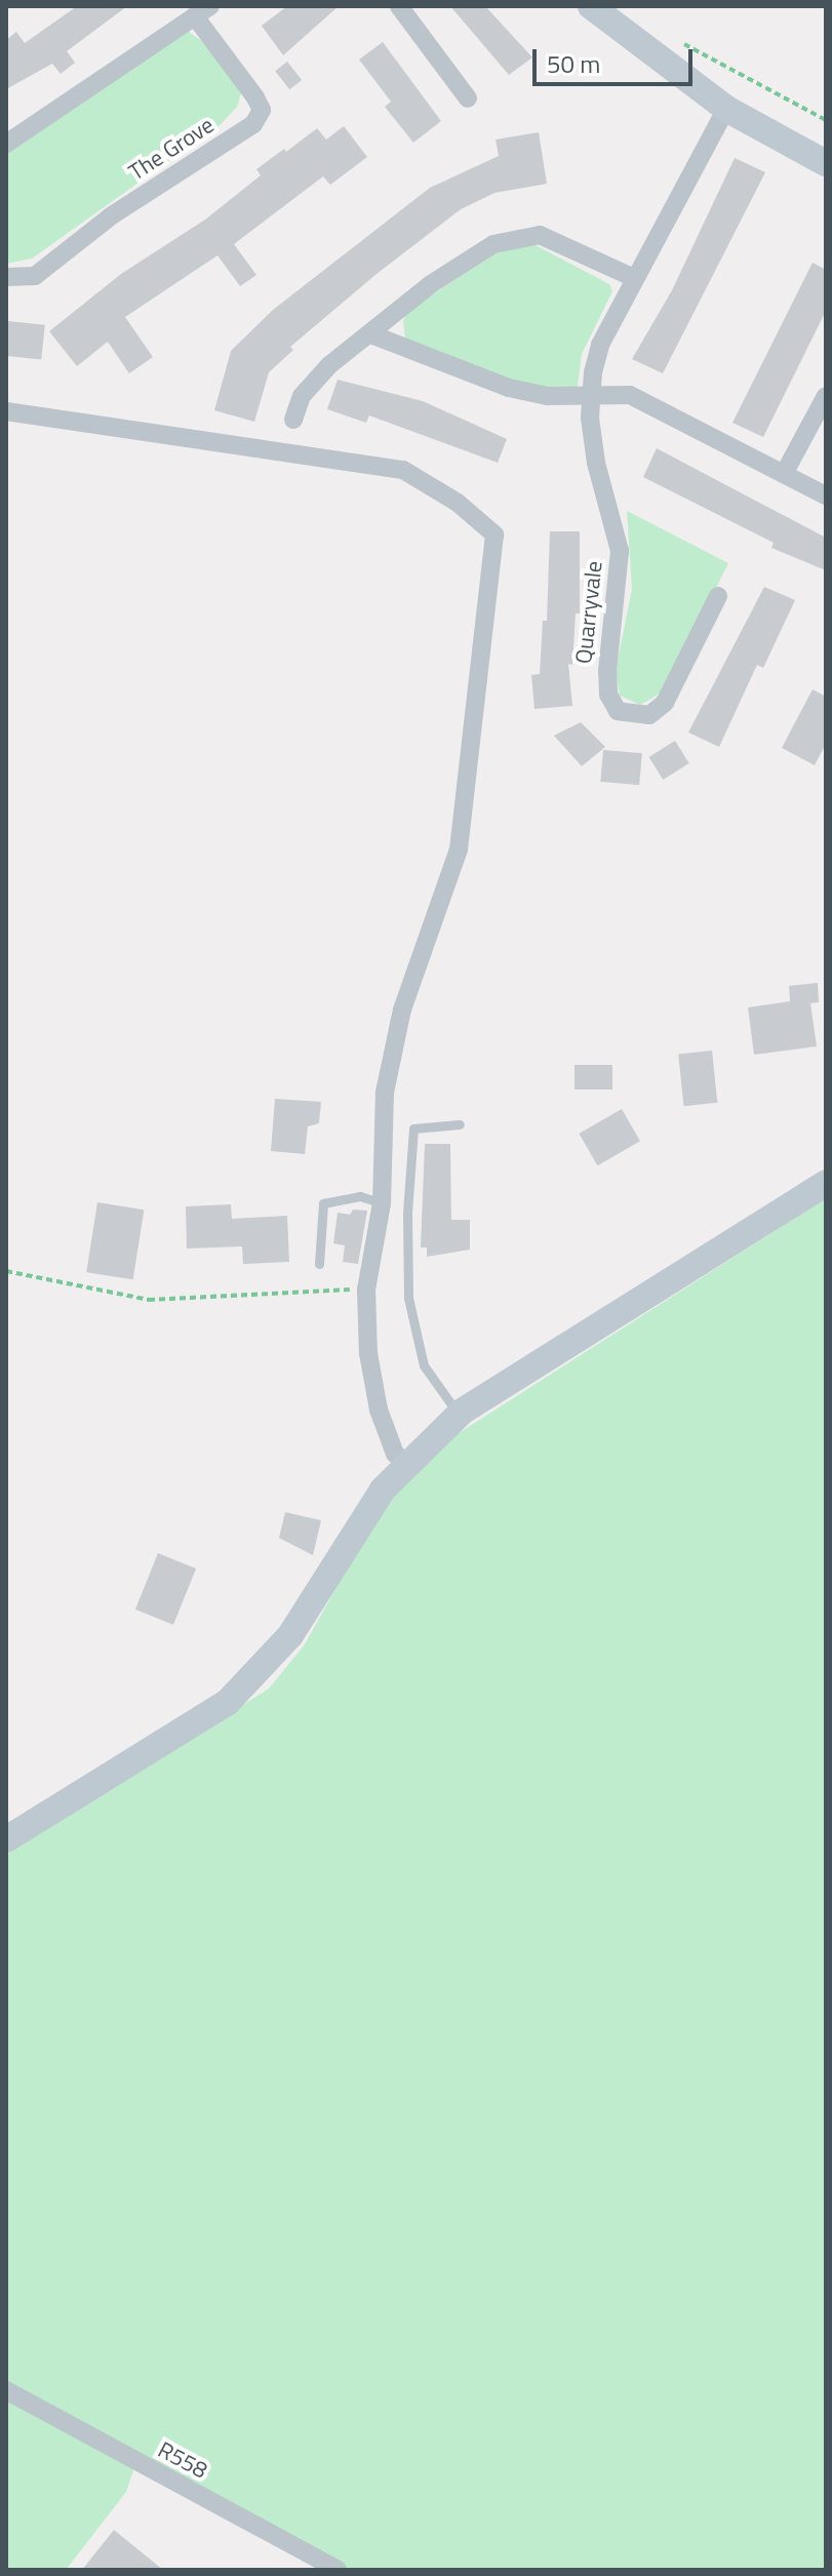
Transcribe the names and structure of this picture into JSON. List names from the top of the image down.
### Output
{
  "streets": {
    "street": ["The Grove", "Quarryvale", "R558"]
  },
  "scale_bar": "50 m"
}
